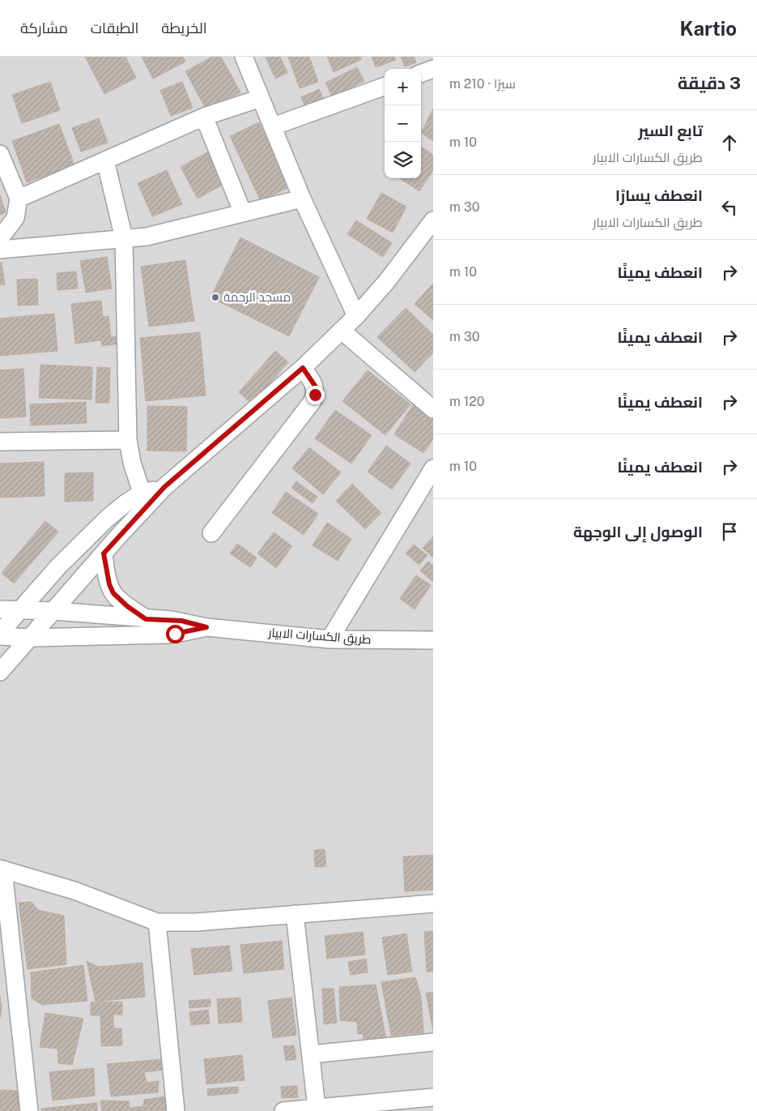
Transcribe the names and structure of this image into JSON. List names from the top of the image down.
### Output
{
  "streets": {
    "street": ["طريق الكسارات الابيار"]
  },
  "places": ["مسجد الرحمة"],
  "page": {
    "header": "Kartio",
    "nav": ["الخريطة", "الطبقات", "مشاركة"],
    "heading": ["3 دقيقة", "سيرًا · 210 m"],
    "map_buttons": ["+", "−"],
    "list": [
      ["تابع السير", "طريق الكسارات الابيار", "10 m"],
      ["انعطف يسارًا", "طريق الكسارات الابيار", "30 m"],
      ["انعطف يمينًا", "10 m"],
      ["انعطف يمينًا", "30 m"],
      ["انعطف يمينًا", "120 m"],
      ["انعطف يمينًا", "10 m"],
      "الوصول إلى الوجهة"
    ]
  }
}
